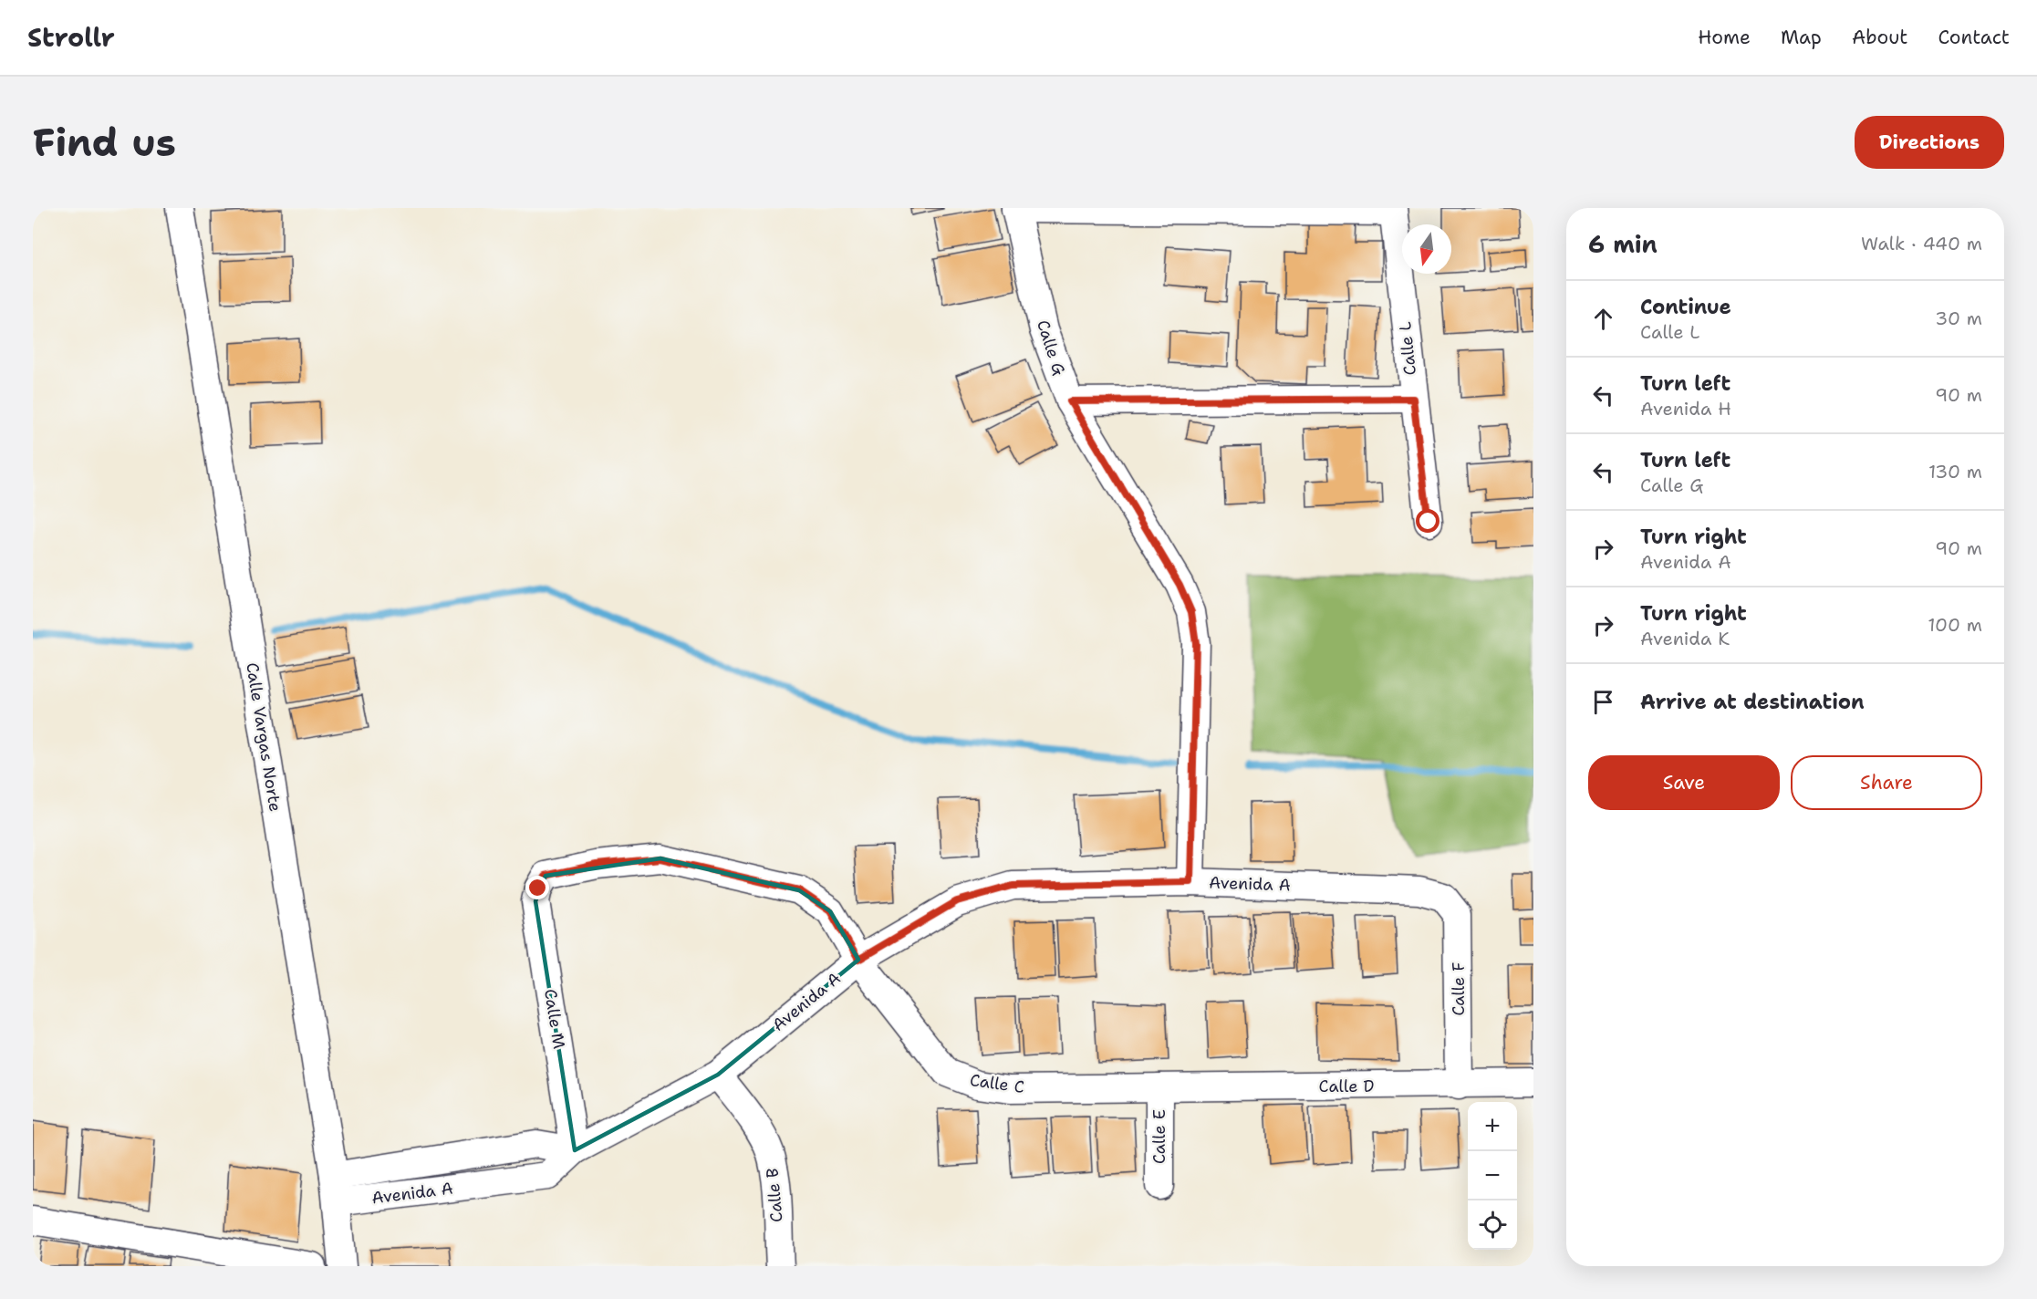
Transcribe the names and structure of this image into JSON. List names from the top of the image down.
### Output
{
  "streets": {
    "street": [
      "Calle G",
      "Calle L",
      "Calle Vargas Norte",
      "Avenida A",
      "Calle F",
      "Calle M",
      "Calle C",
      "Calle D",
      "Calle E",
      "Calle B"
    ]
  },
  "crossings": [
    ["Calle G", "Avenida A"],
    ["Calle Vargas Norte", "Avenida A"],
    ["Avenida A", "Calle F"],
    ["Avenida A", "Calle M"],
    ["Avenida A", "Calle C"],
    ["Avenida A", "Calle B"],
    ["Calle F", "Calle D"],
    ["Calle M", "Calle C"],
    ["Calle C", "Calle D"],
    ["Calle C", "Calle E"],
    ["Calle D", "Calle E"]
  ],
  "north": "bottom",
  "page": {
    "header": "Strollr",
    "nav": [
      "Home",
      "Map",
      "About",
      "Contact"
    ],
    "buttons": [
      "Directions",
      ["Save", "Share"]
    ],
    "title": "Find us",
    "heading": ["6 min", "Walk · 440 m"],
    "list": [
      ["Continue", "Calle L", "30 m"],
      ["Turn left", "Avenida H", "90 m"],
      ["Turn left", "Calle G", "130 m"],
      ["Turn right", "Avenida A", "90 m"],
      ["Turn right", "Avenida K", "100 m"],
      "Arrive at destination"
    ],
    "map_buttons": ["+", "−"]
  }
}
